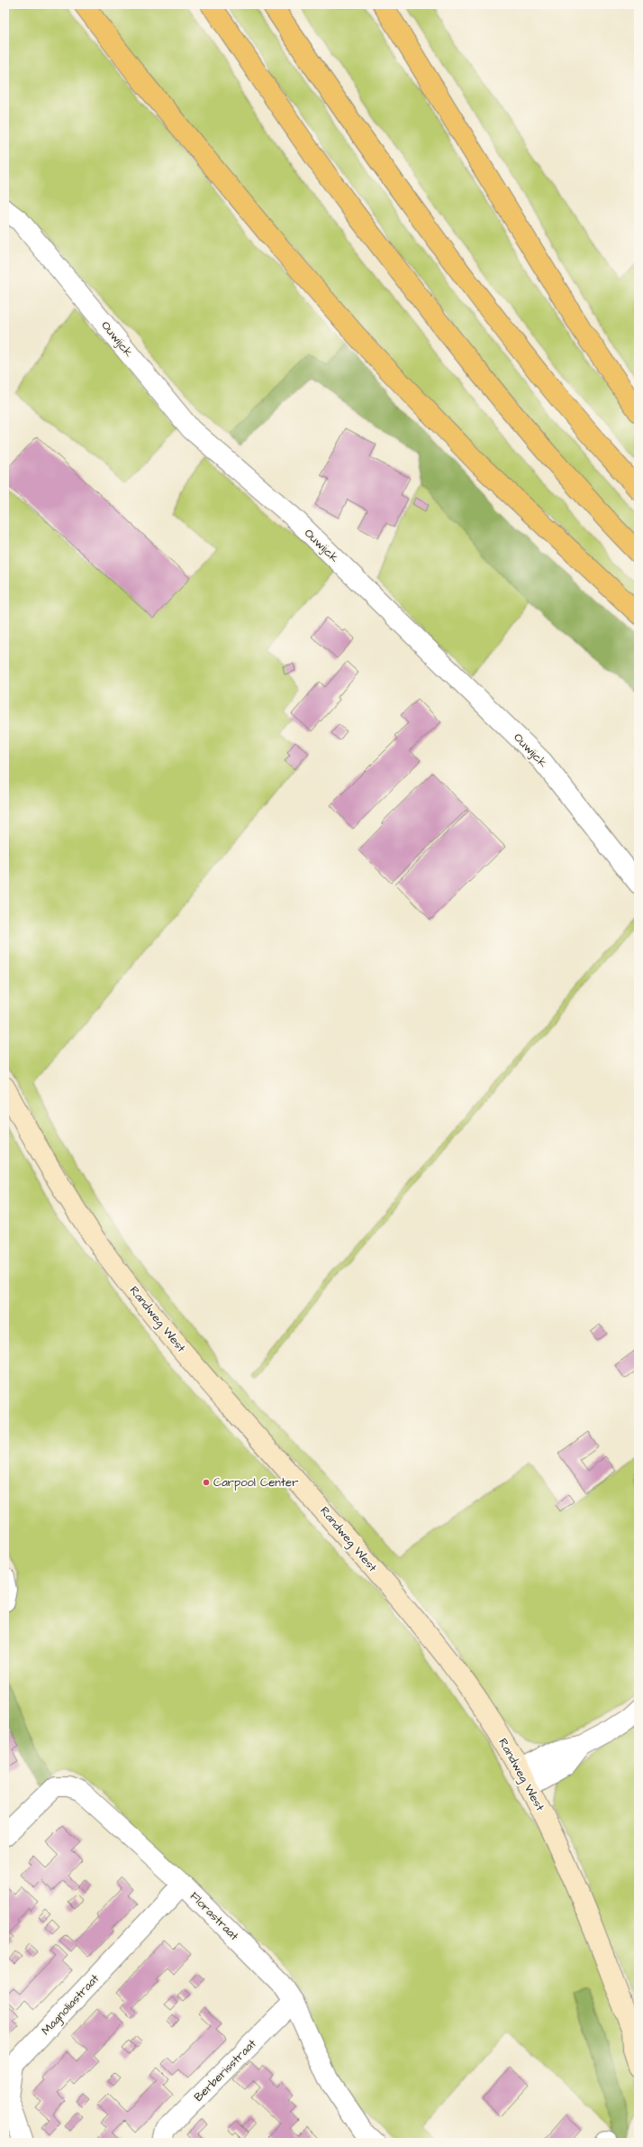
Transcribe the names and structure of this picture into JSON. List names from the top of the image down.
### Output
{
  "streets": {
    "street": [
      "Ouwijck",
      "Randweg West",
      "Florastraat",
      "Magnoliastraat",
      "Berberisstraat"
    ]
  },
  "crossings": [
    ["Florastraat", "Magnoliastraat"],
    ["Florastraat", "Berberisstraat"]
  ],
  "places": ["Carpool Center"]
}
